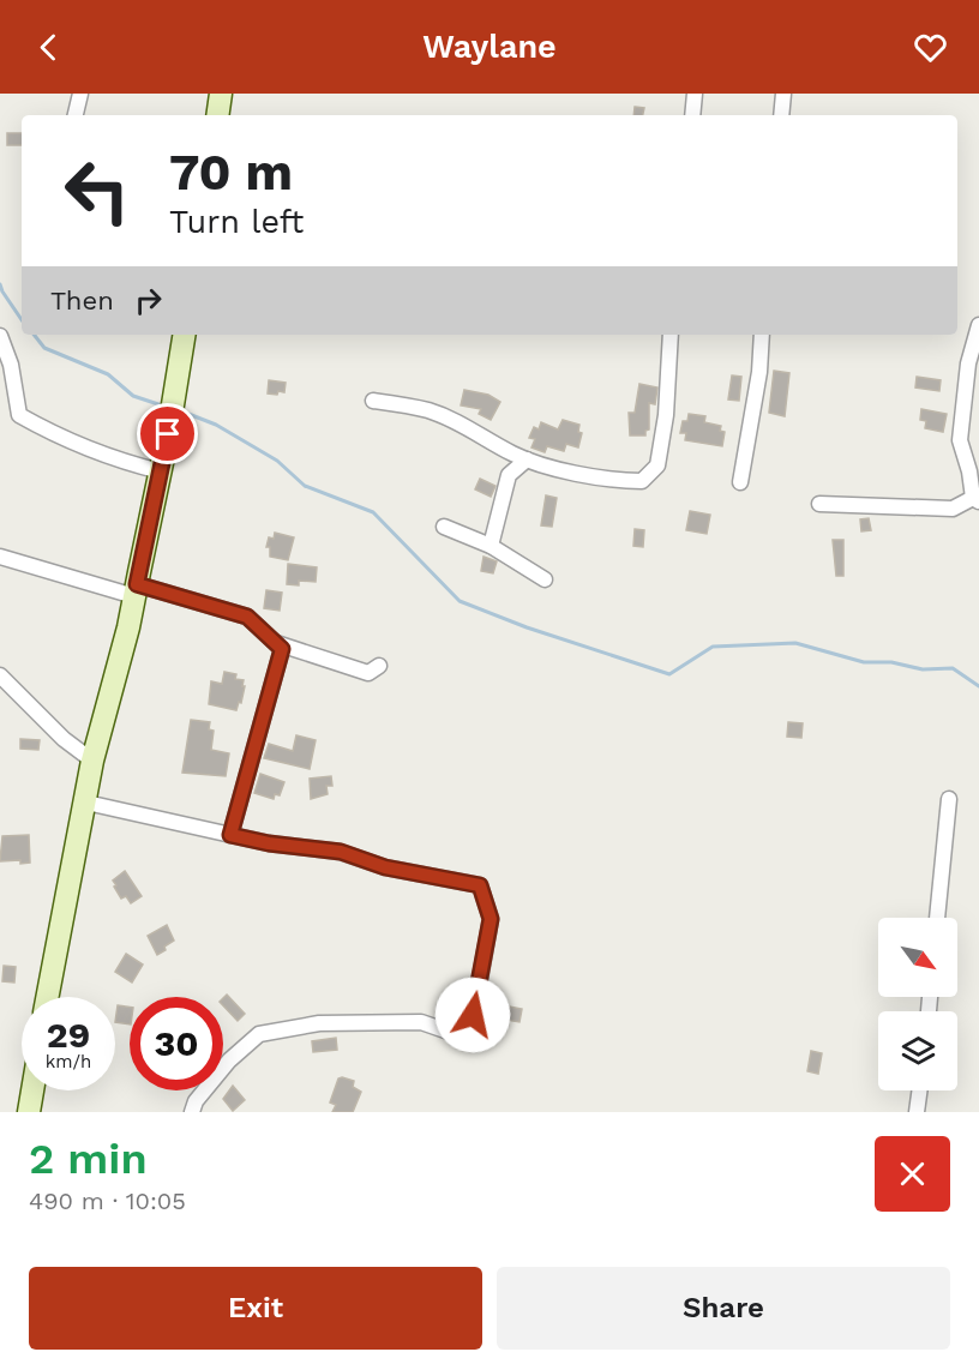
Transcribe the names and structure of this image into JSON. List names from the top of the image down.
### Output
{
  "north": "bottom right",
  "page": {
    "header": "Waylane",
    "turn": ["70 m", "Turn left"],
    "then": "Then",
    "speed": "29 km/h",
    "limit": "30",
    "heading": ["2 min", "490 m · 10:05"],
    "buttons": ["Exit", "Share"]
  }
}
